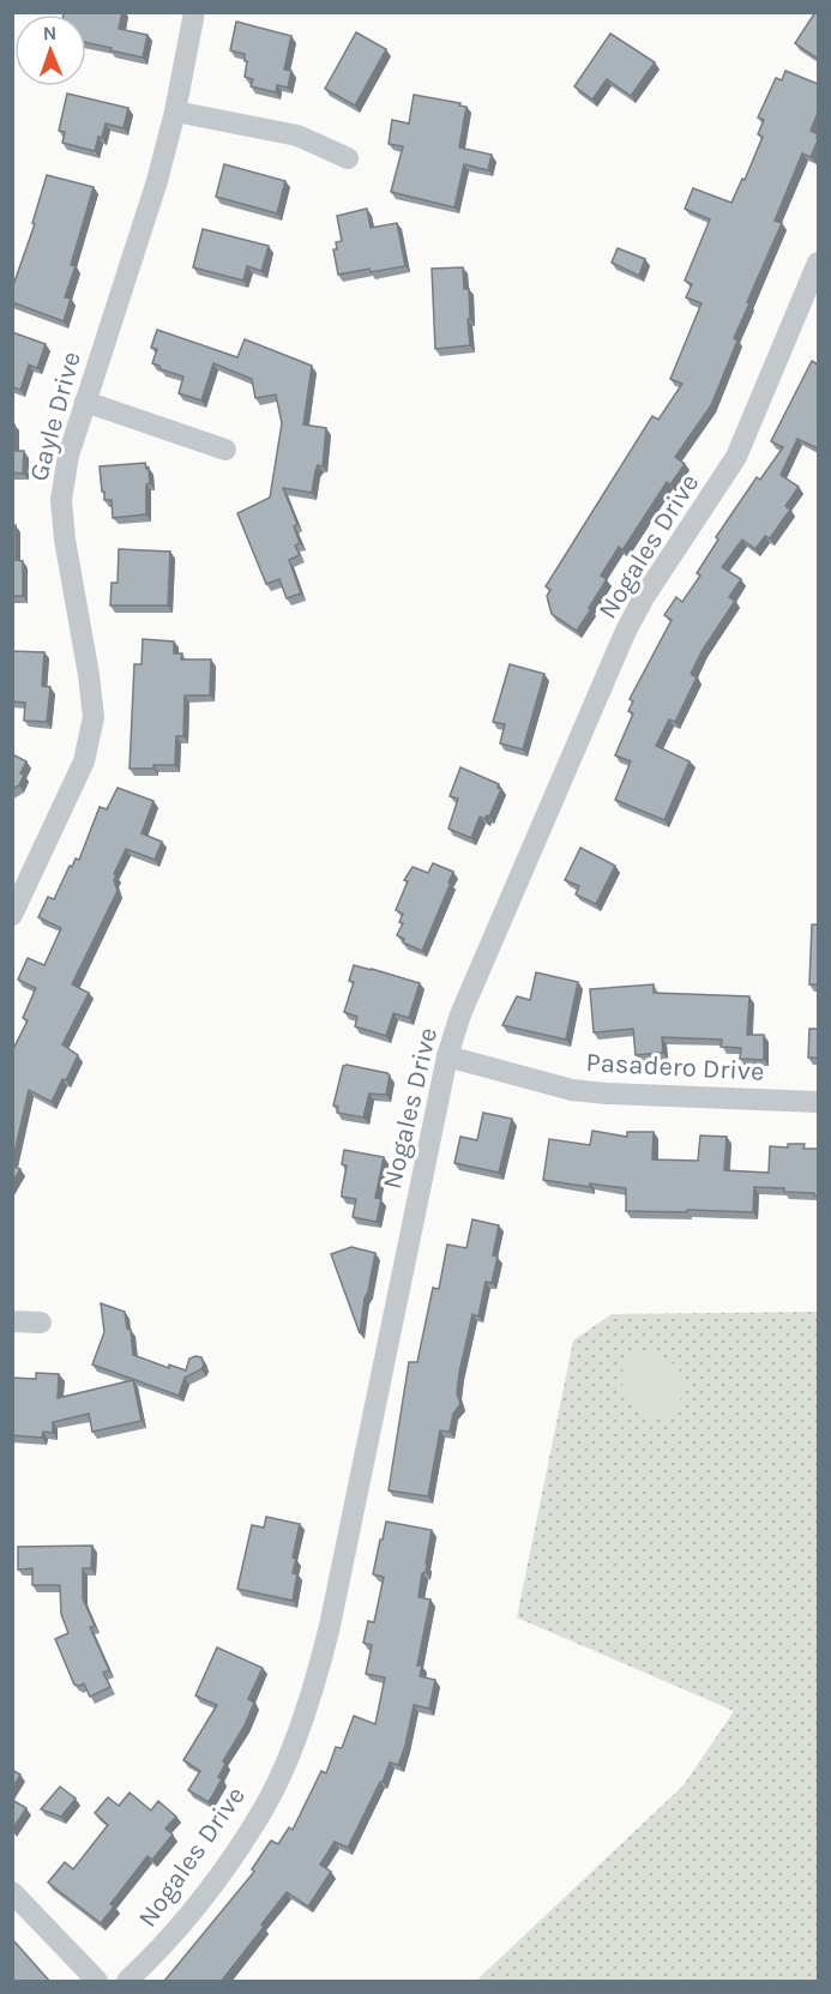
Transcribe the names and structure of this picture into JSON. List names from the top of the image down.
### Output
{
  "streets": {
    "street": ["Gayle Drive", "Nogales Drive", "Pasadero Drive"]
  },
  "crossings": [
    ["Nogales Drive", "Pasadero Drive"]
  ],
  "north": "top"
}
